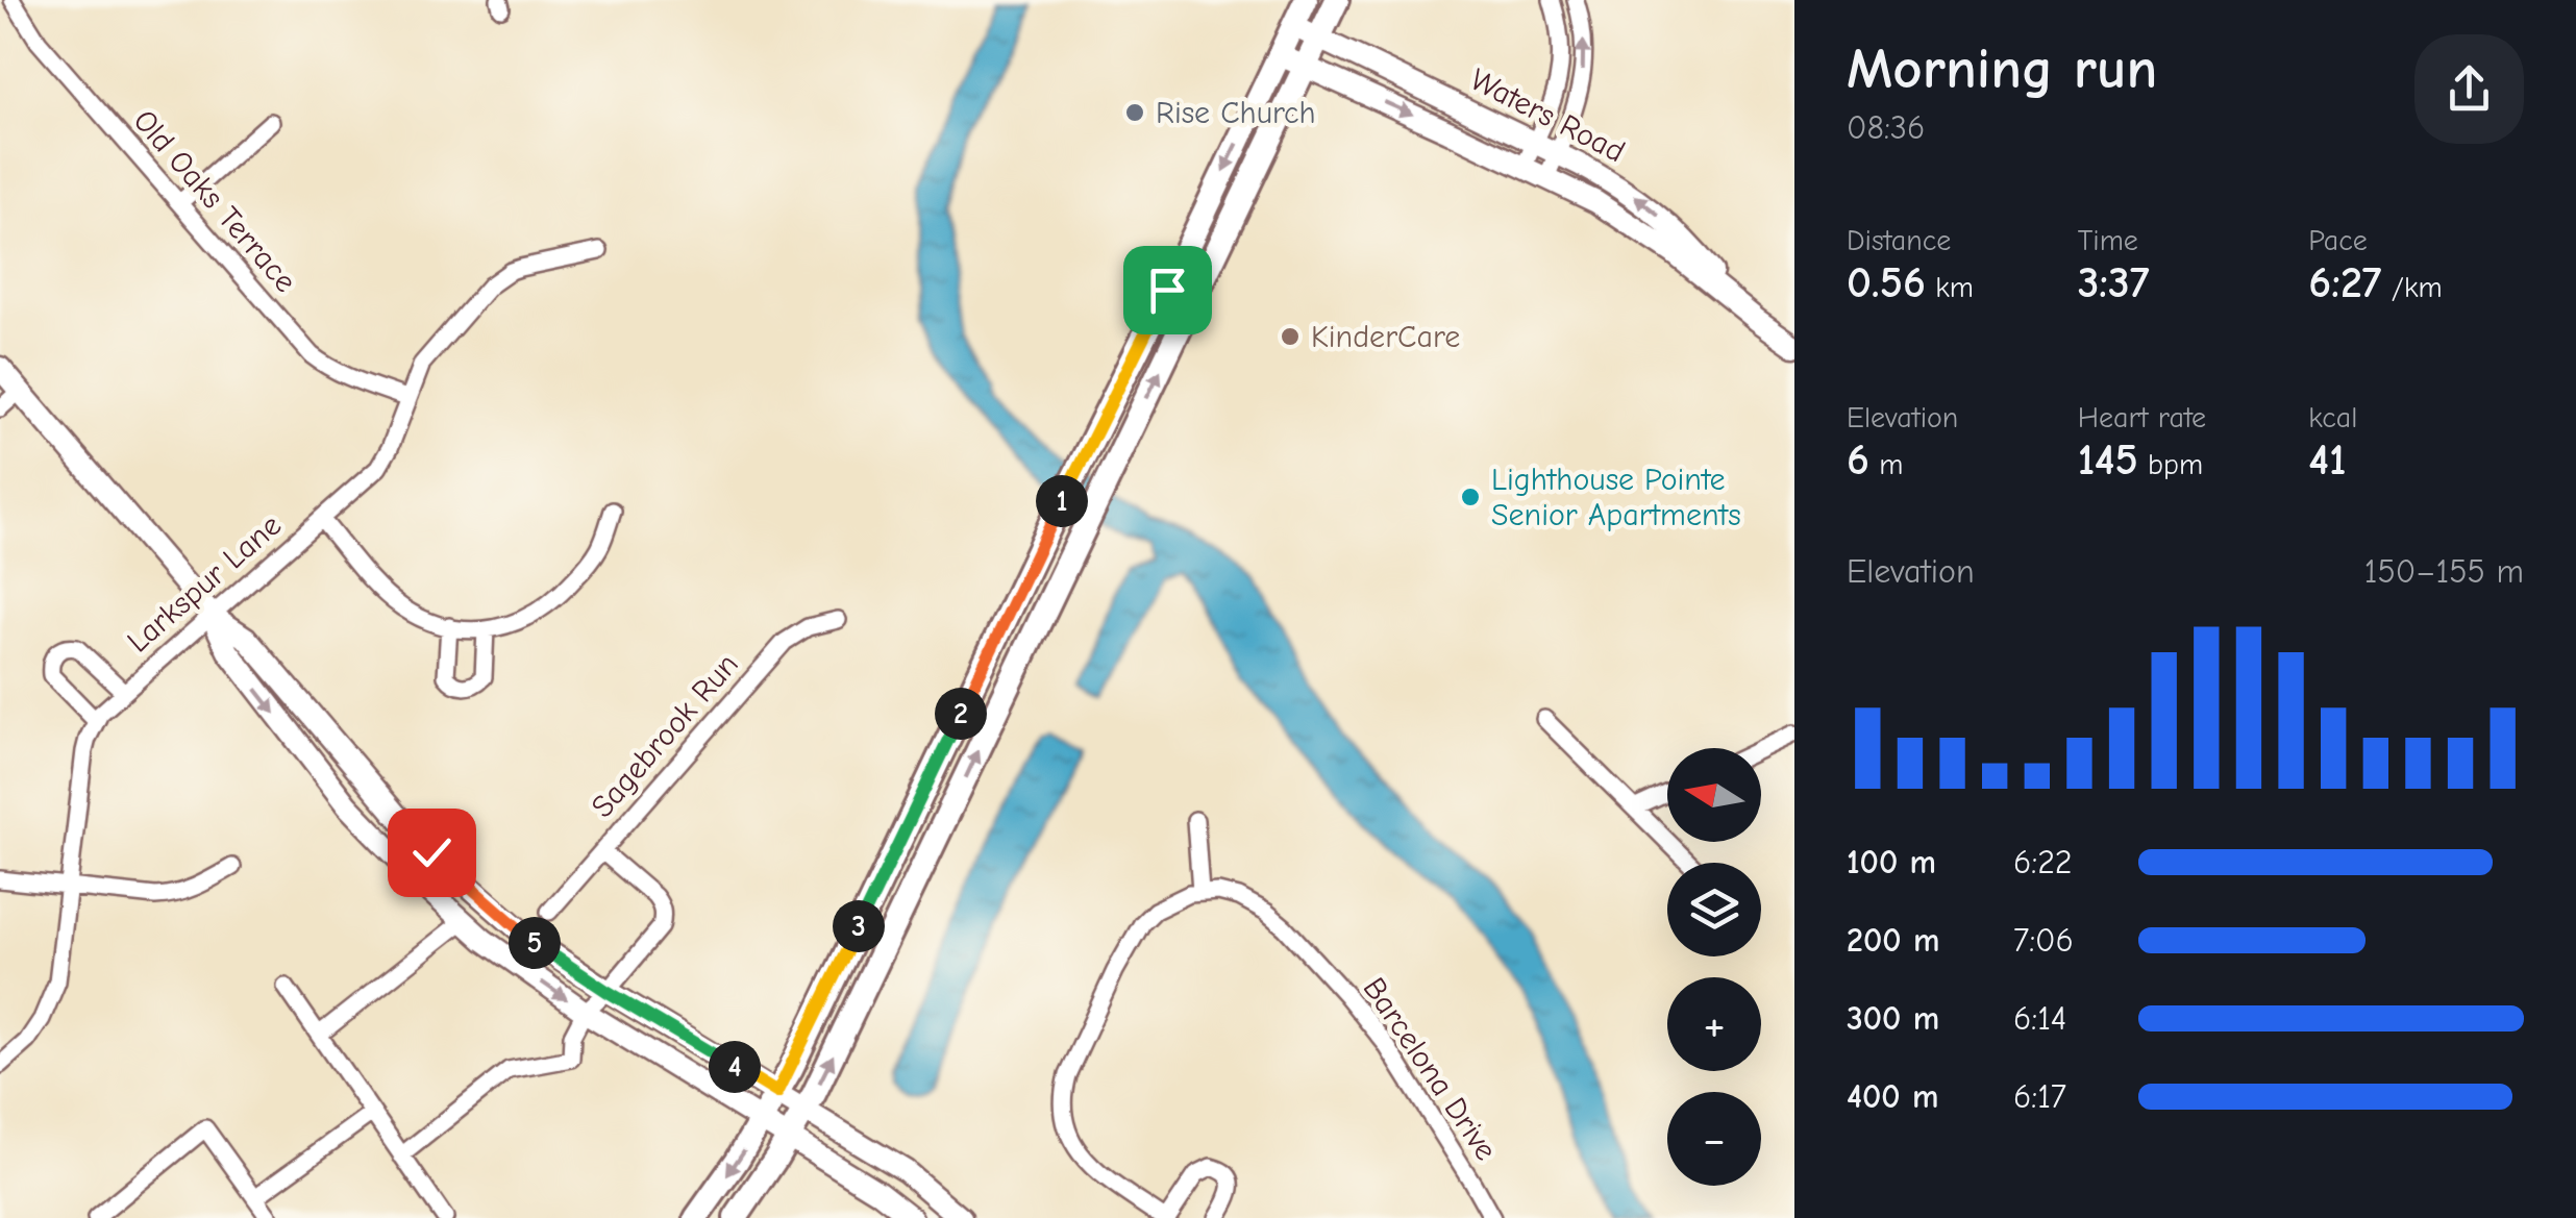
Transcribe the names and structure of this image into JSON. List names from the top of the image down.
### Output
{
  "streets": {
    "street": [
      "Waters Road",
      "Old Oaks Terrace",
      "Larkspur Lane",
      "Sagebrook Run",
      "Barcelona Drive"
    ]
  },
  "crossings": [
    ["Old Oaks Terrace", "Larkspur Lane"]
  ],
  "places": ["Rise Church", "KinderCare", "Lighthouse Pointe Senior Apartments"],
  "north": "left",
  "page": {
    "heading": ["Morning run", "08:36"],
    "stats": [
      ["Distance", "0.56 km"],
      ["Time", "3:37"],
      ["Pace", "6:27 /km"],
      ["Elevation", "6 m"],
      ["Heart rate", "145 bpm"],
      ["kcal", "41"]
    ],
    "pins": [
      "1",
      "2",
      "3",
      "5",
      "4"
    ],
    "chart": ["Elevation", "150–155 m"],
    "map_buttons": ["+", "−"],
    "list": [
      {
        "name": "100 m",
        "note": "6:22"
      },
      {
        "name": "200 m",
        "note": "7:06"
      },
      {
        "name": "300 m",
        "note": "6:14"
      },
      {
        "name": "400 m",
        "note": "6:17"
      }
    ]
  }
}
